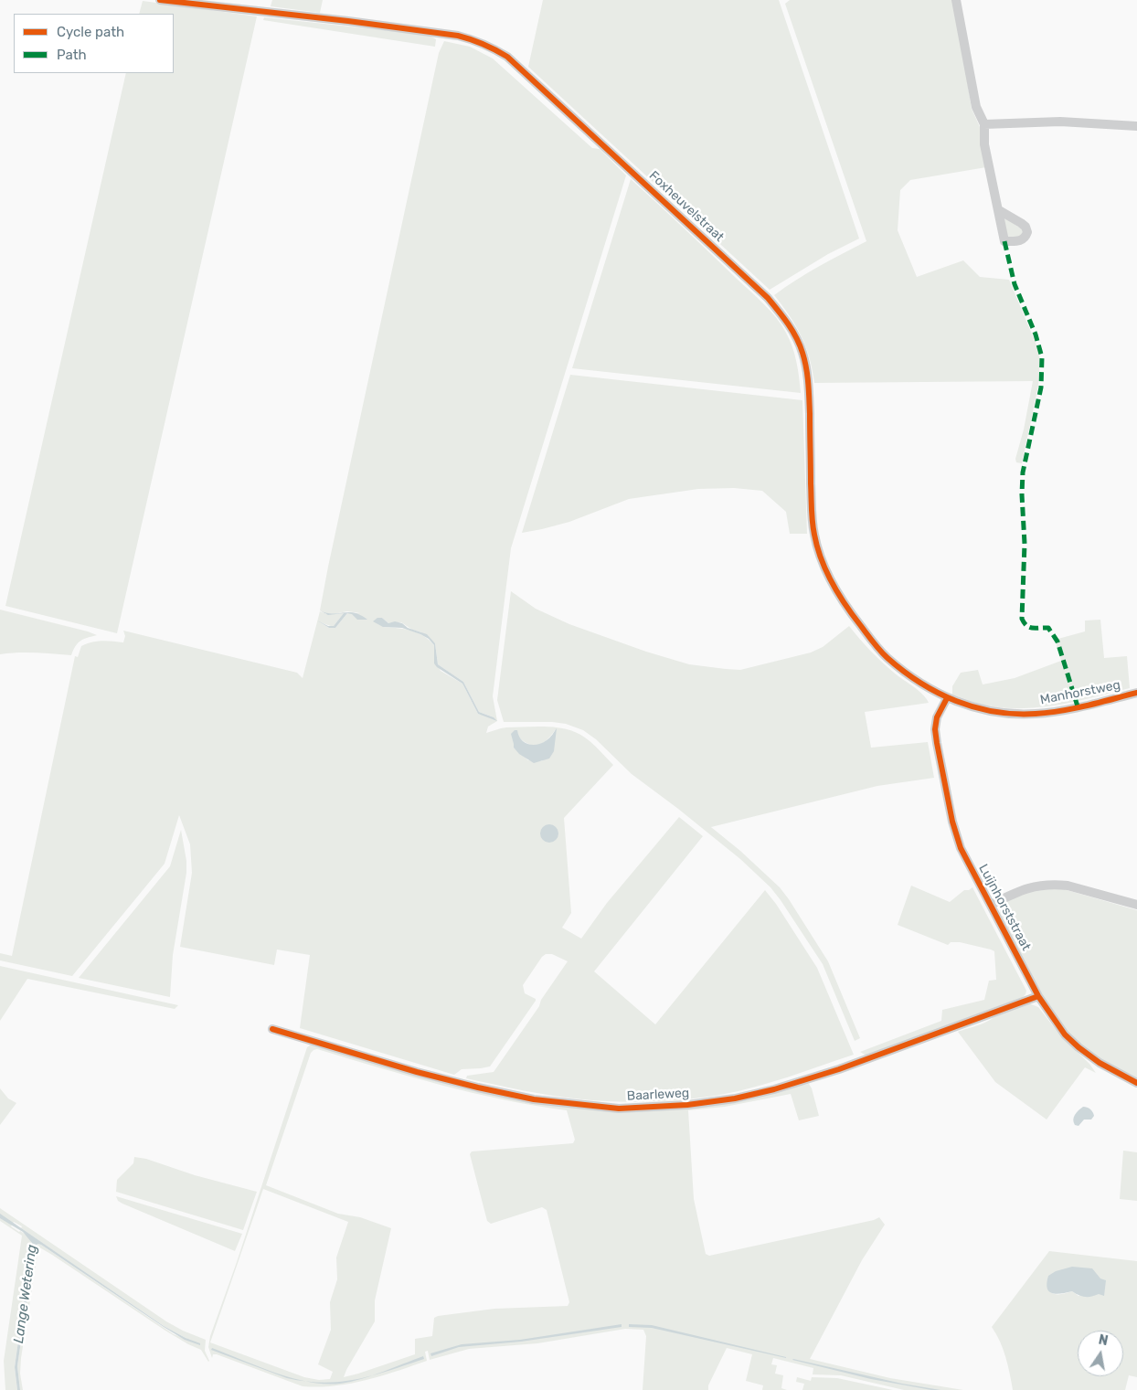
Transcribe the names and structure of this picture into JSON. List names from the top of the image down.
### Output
{
  "streets": {
    "street": [
      "Foxheuvelstraat",
      "Manhorstweg",
      "Luijnhorststraat",
      "Baarleweg"
    ]
  },
  "crossings": [
    ["Foxheuvelstraat", "Manhorstweg"],
    ["Foxheuvelstraat", "Luijnhorststraat"],
    ["Manhorstweg", "Luijnhorststraat"],
    ["Luijnhorststraat", "Baarleweg"]
  ],
  "water": ["Lange Wetering"],
  "legend": ["Cycle path", "Path"],
  "north": "top"
}
